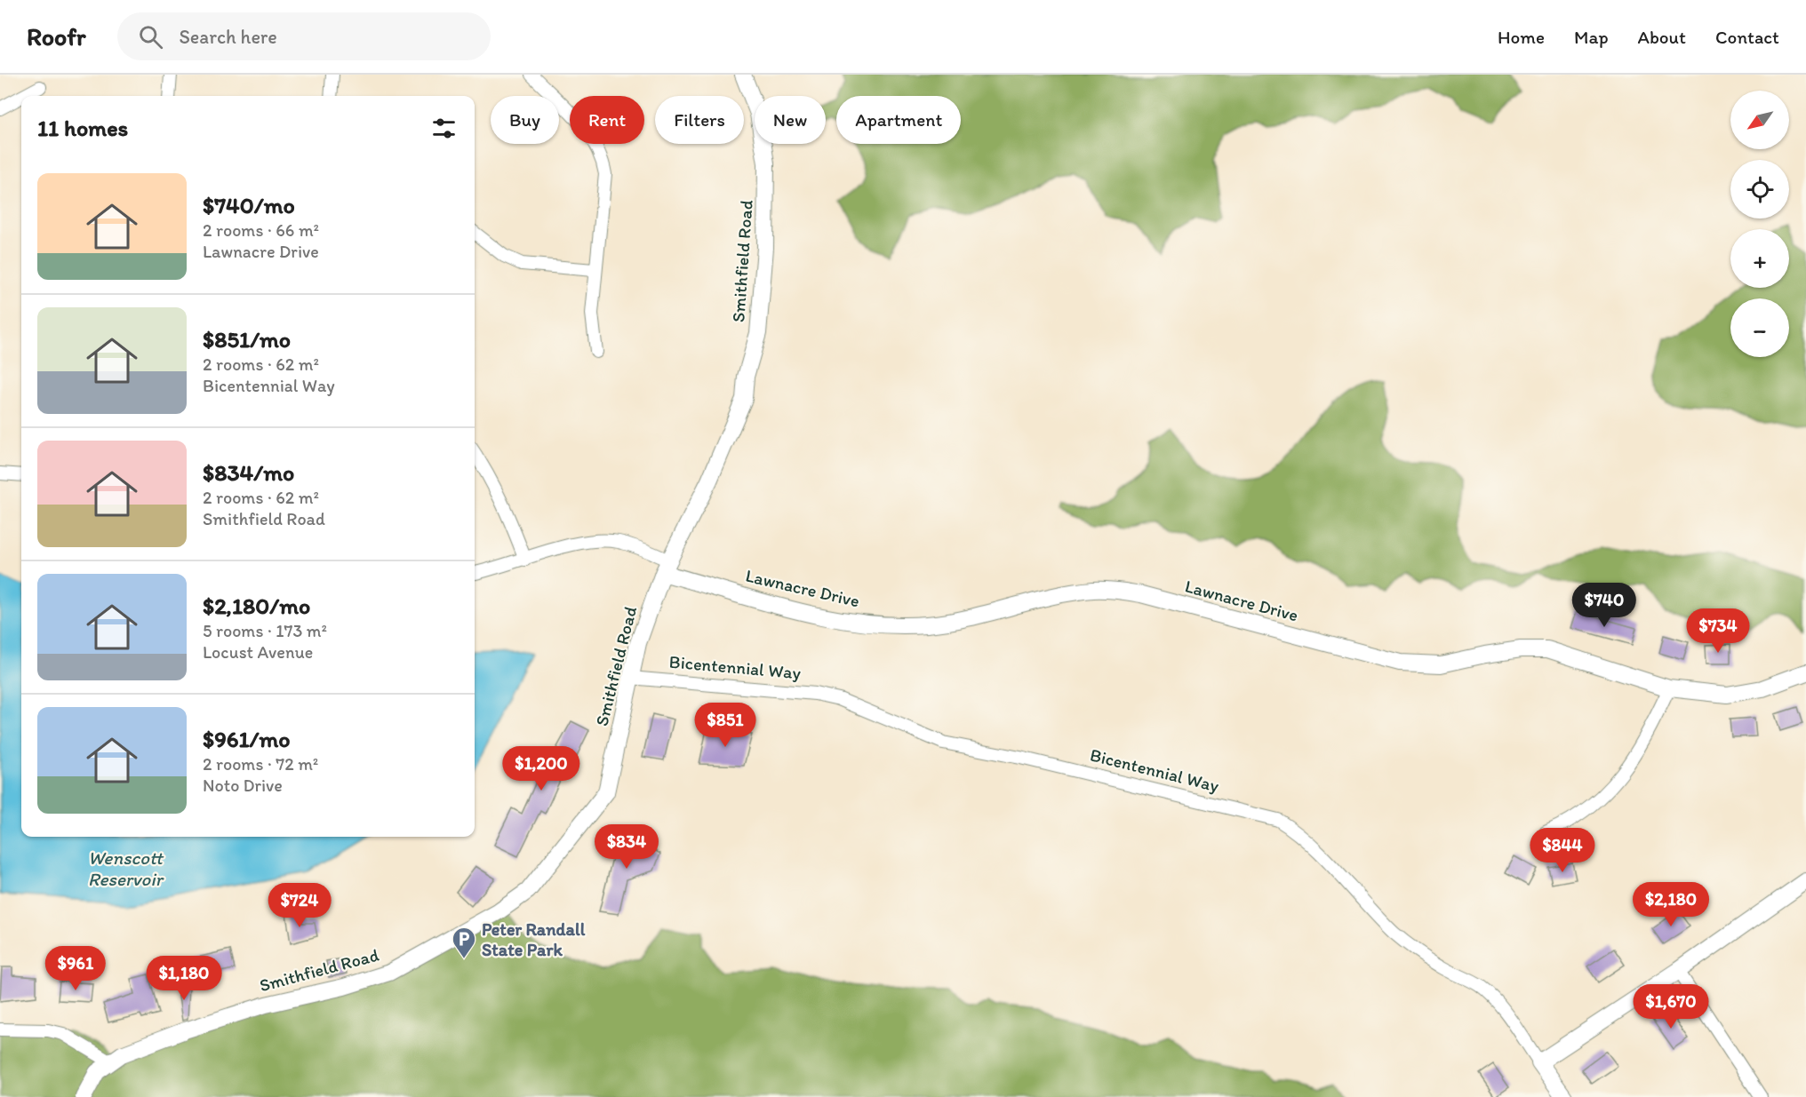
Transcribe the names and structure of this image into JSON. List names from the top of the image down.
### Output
{
  "streets": {
    "street": ["Smithfield Road", "Lawnacre Drive", "Bicentennial Way"]
  },
  "crossings": [
    ["Smithfield Road", "Lawnacre Drive"],
    ["Smithfield Road", "Bicentennial Way"]
  ],
  "water": ["Wenscott Reservoir"],
  "places": {
    "parking": ["Peter Randall State Park"]
  },
  "north": "bottom left",
  "page": {
    "header": "Roofr",
    "search": "Search here",
    "nav": [
      "Home",
      "Map",
      "About",
      "Contact"
    ],
    "map_buttons": ["+", "−"],
    "chip": [
      "Buy",
      "Rent",
      "Filters",
      "New",
      "Apartment"
    ],
    "heading": "11 homes",
    "list": [
      {
        "name": "$740/mo",
        "note": "2 rooms · 66 m² · Lawnacre Drive"
      },
      {
        "name": "$851/mo",
        "note": "2 rooms · 62 m² · Bicentennial Way"
      },
      {
        "name": "$834/mo",
        "note": "2 rooms · 62 m² · Smithfield Road"
      },
      {
        "name": "$2,180/mo",
        "note": "5 rooms · 173 m² · Locust Avenue"
      },
      {
        "name": "$961/mo",
        "note": "2 rooms · 72 m² · Noto Drive"
      }
    ],
    "price": [
      "$740",
      "$734",
      "$851",
      "$1,200",
      "$834",
      "$844",
      "$2,180",
      "$724",
      "$961",
      "$1,180",
      "$1,670"
    ]
  }
}
